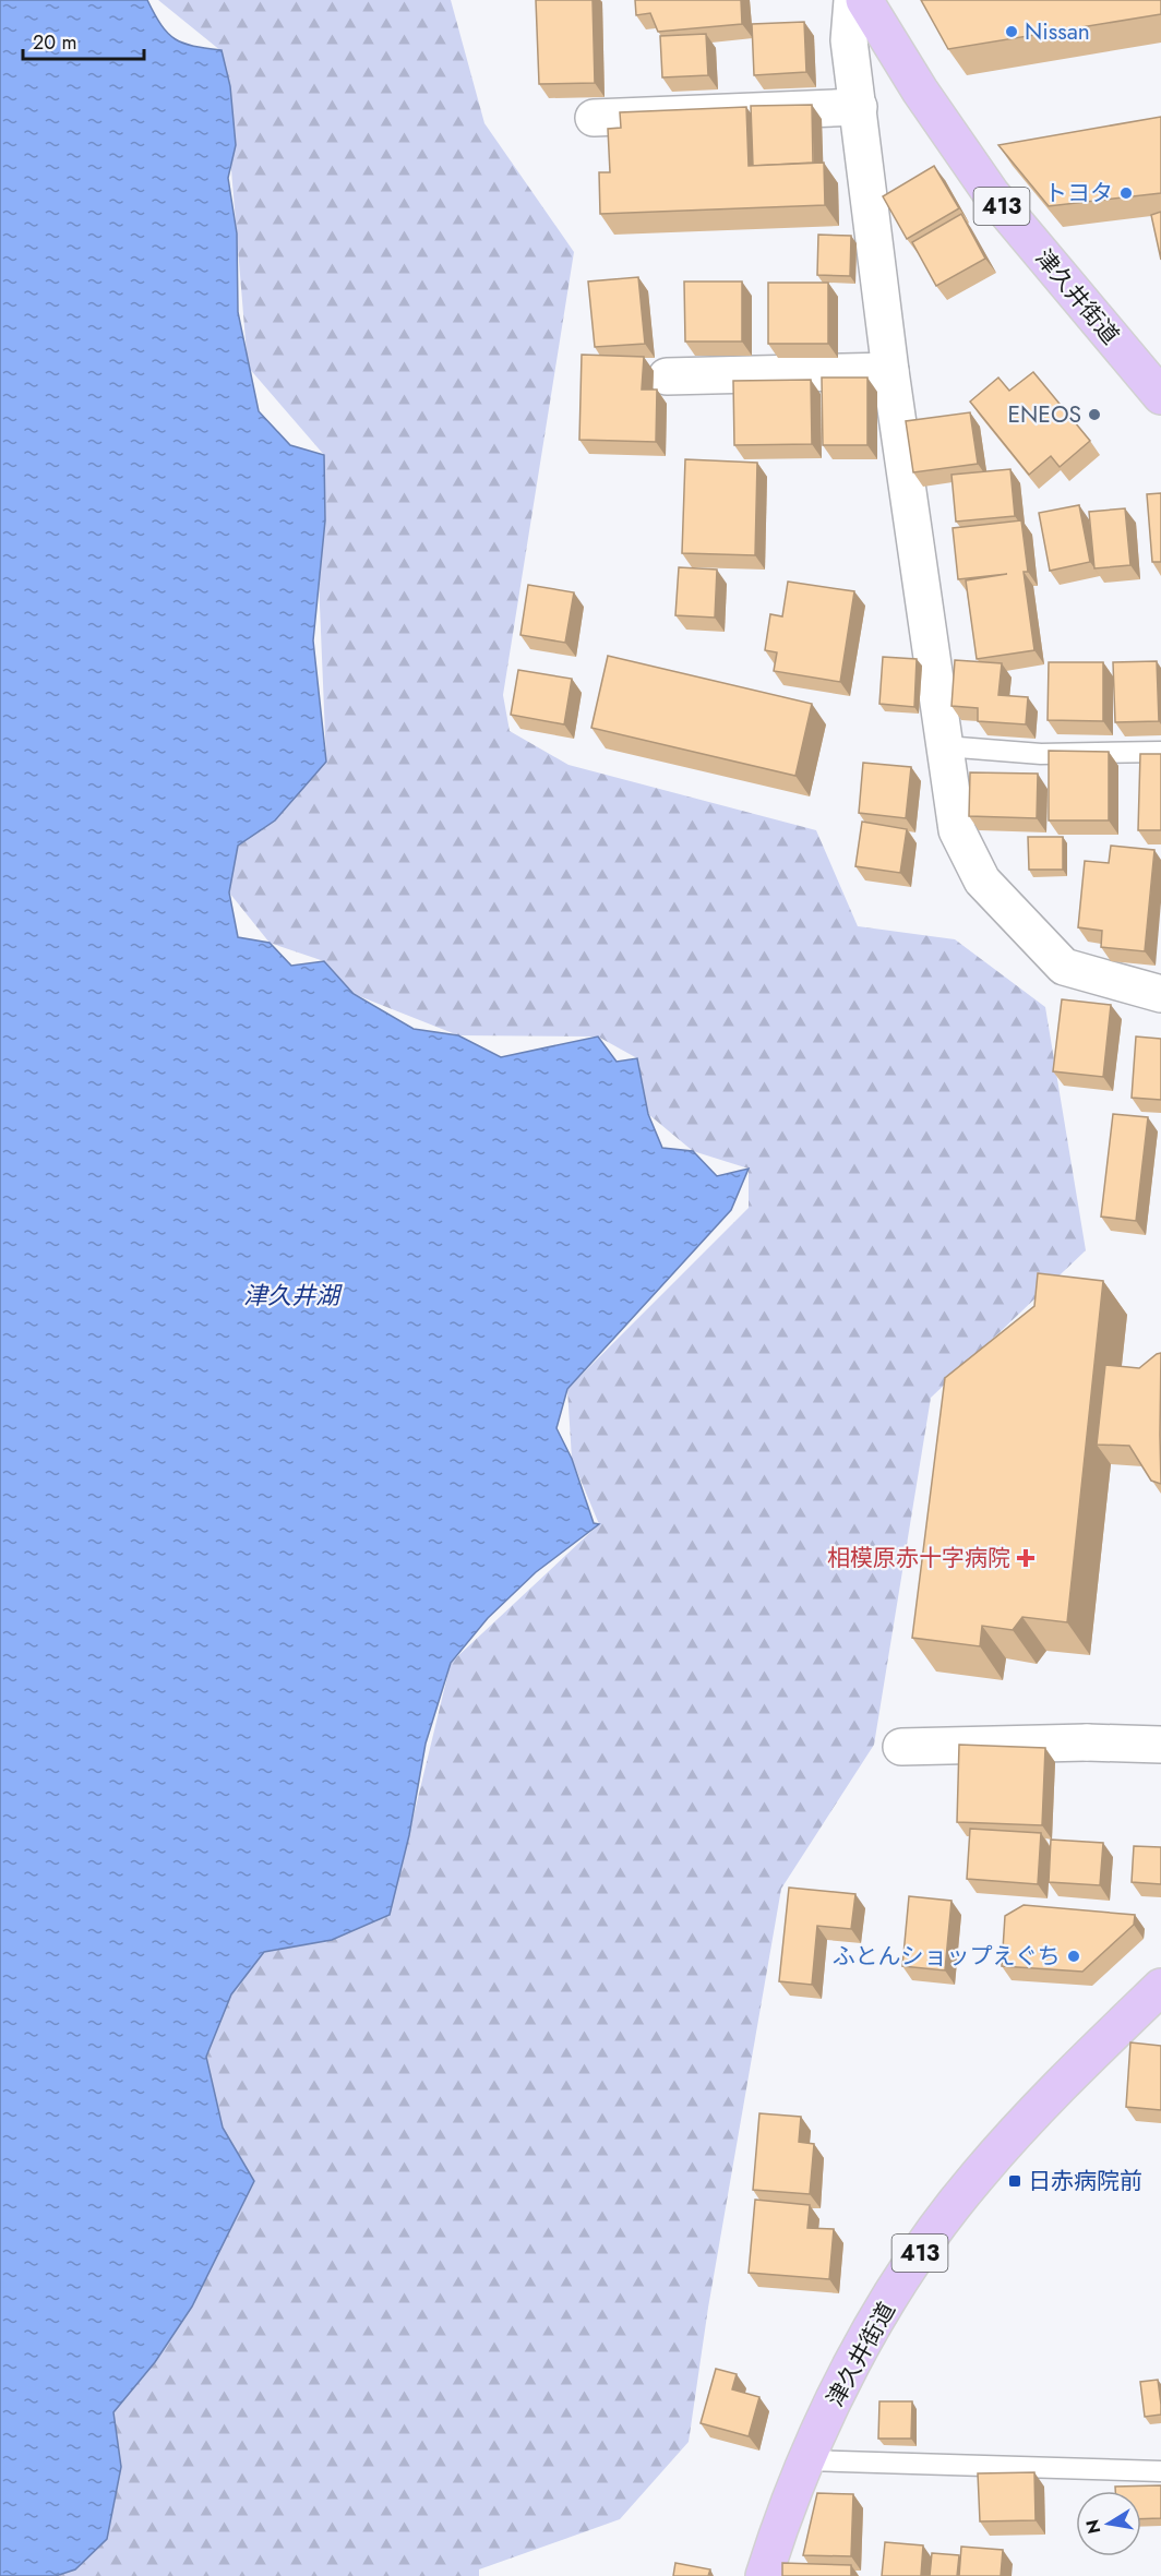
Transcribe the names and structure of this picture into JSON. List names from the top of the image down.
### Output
{
  "streets": {
    "highway": ["413", "津久井街道"]
  },
  "water": ["津久井湖"],
  "places": {
    "other": [
      "Nissan",
      "トヨタ",
      "ENEOS",
      "ふとんショップえぐち"
    ],
    "health": ["相模原赤十字病院"],
    "transit": ["日赤病院前"]
  },
  "scale_bar": "20 m",
  "north": "left"
}
